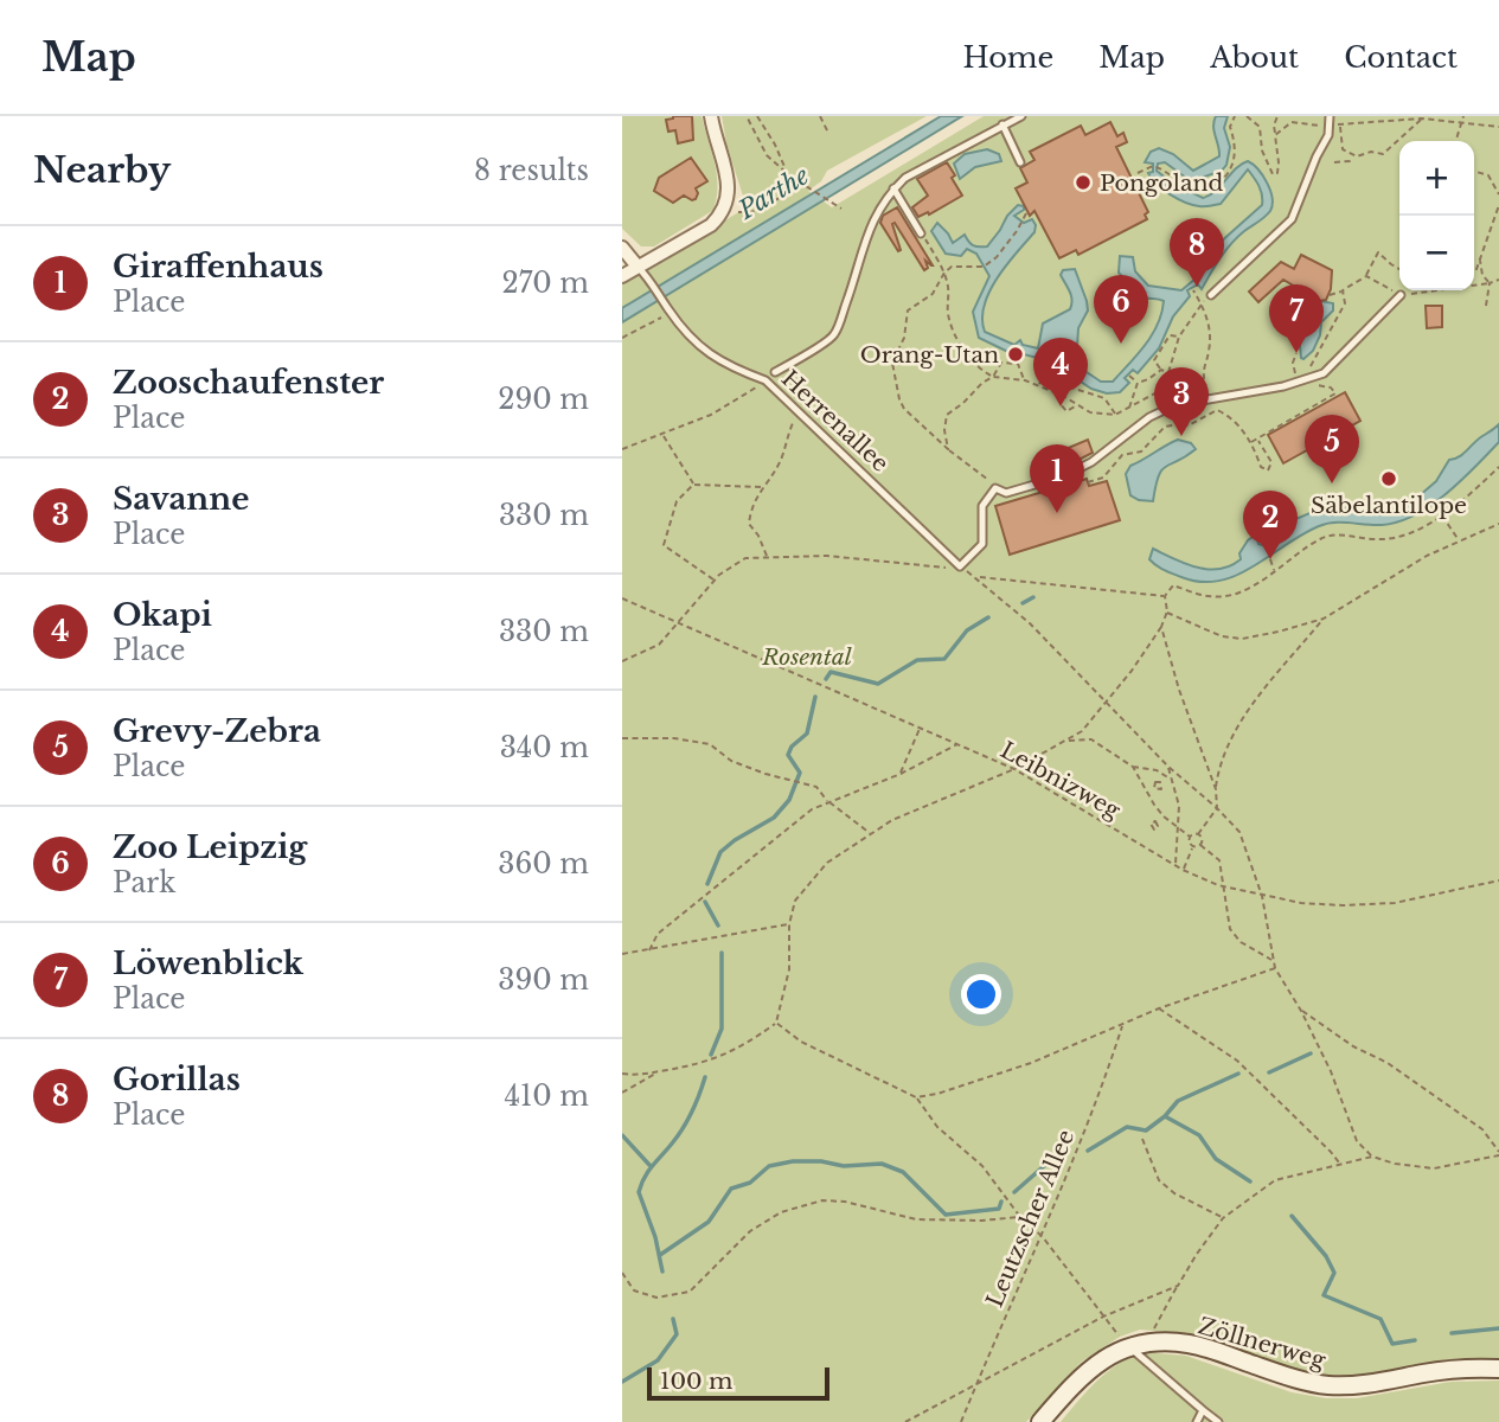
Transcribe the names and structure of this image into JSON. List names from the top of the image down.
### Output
{
  "streets": {
    "main road": ["Zöllnerweg"],
    "lane": ["Herrenallee"],
    "path": ["Leibnizweg", "Leutzscher Allee"]
  },
  "water": ["Parthe"],
  "parks": ["Rosental"],
  "places": ["Pongoland", "Orang-Utan", "Säbelantilope"],
  "scale_bar": "100 m",
  "page": {
    "header": "Map",
    "nav": [
      "Home",
      "Map",
      "About",
      "Contact"
    ],
    "heading": ["Nearby", "8 results"],
    "map_buttons": ["+", "−"],
    "pins": [
      "8",
      "6",
      "7",
      "4",
      "3",
      "5",
      "1",
      "2"
    ],
    "list": [
      {
        "mark": "1",
        "name": "Giraffenhaus",
        "note": "Place",
        "value": "270 m"
      },
      {
        "mark": "2",
        "name": "Zooschaufenster",
        "note": "Place",
        "value": "290 m"
      },
      {
        "mark": "3",
        "name": "Savanne",
        "note": "Place",
        "value": "330 m"
      },
      {
        "mark": "4",
        "name": "Okapi",
        "note": "Place",
        "value": "330 m"
      },
      {
        "mark": "5",
        "name": "Grevy-Zebra",
        "note": "Place",
        "value": "340 m"
      },
      {
        "mark": "6",
        "name": "Zoo Leipzig",
        "note": "Park",
        "value": "360 m"
      },
      {
        "mark": "7",
        "name": "Löwenblick",
        "note": "Place",
        "value": "390 m"
      },
      {
        "mark": "8",
        "name": "Gorillas",
        "note": "Place",
        "value": "410 m"
      }
    ],
    "scale": "100 m"
  }
}
